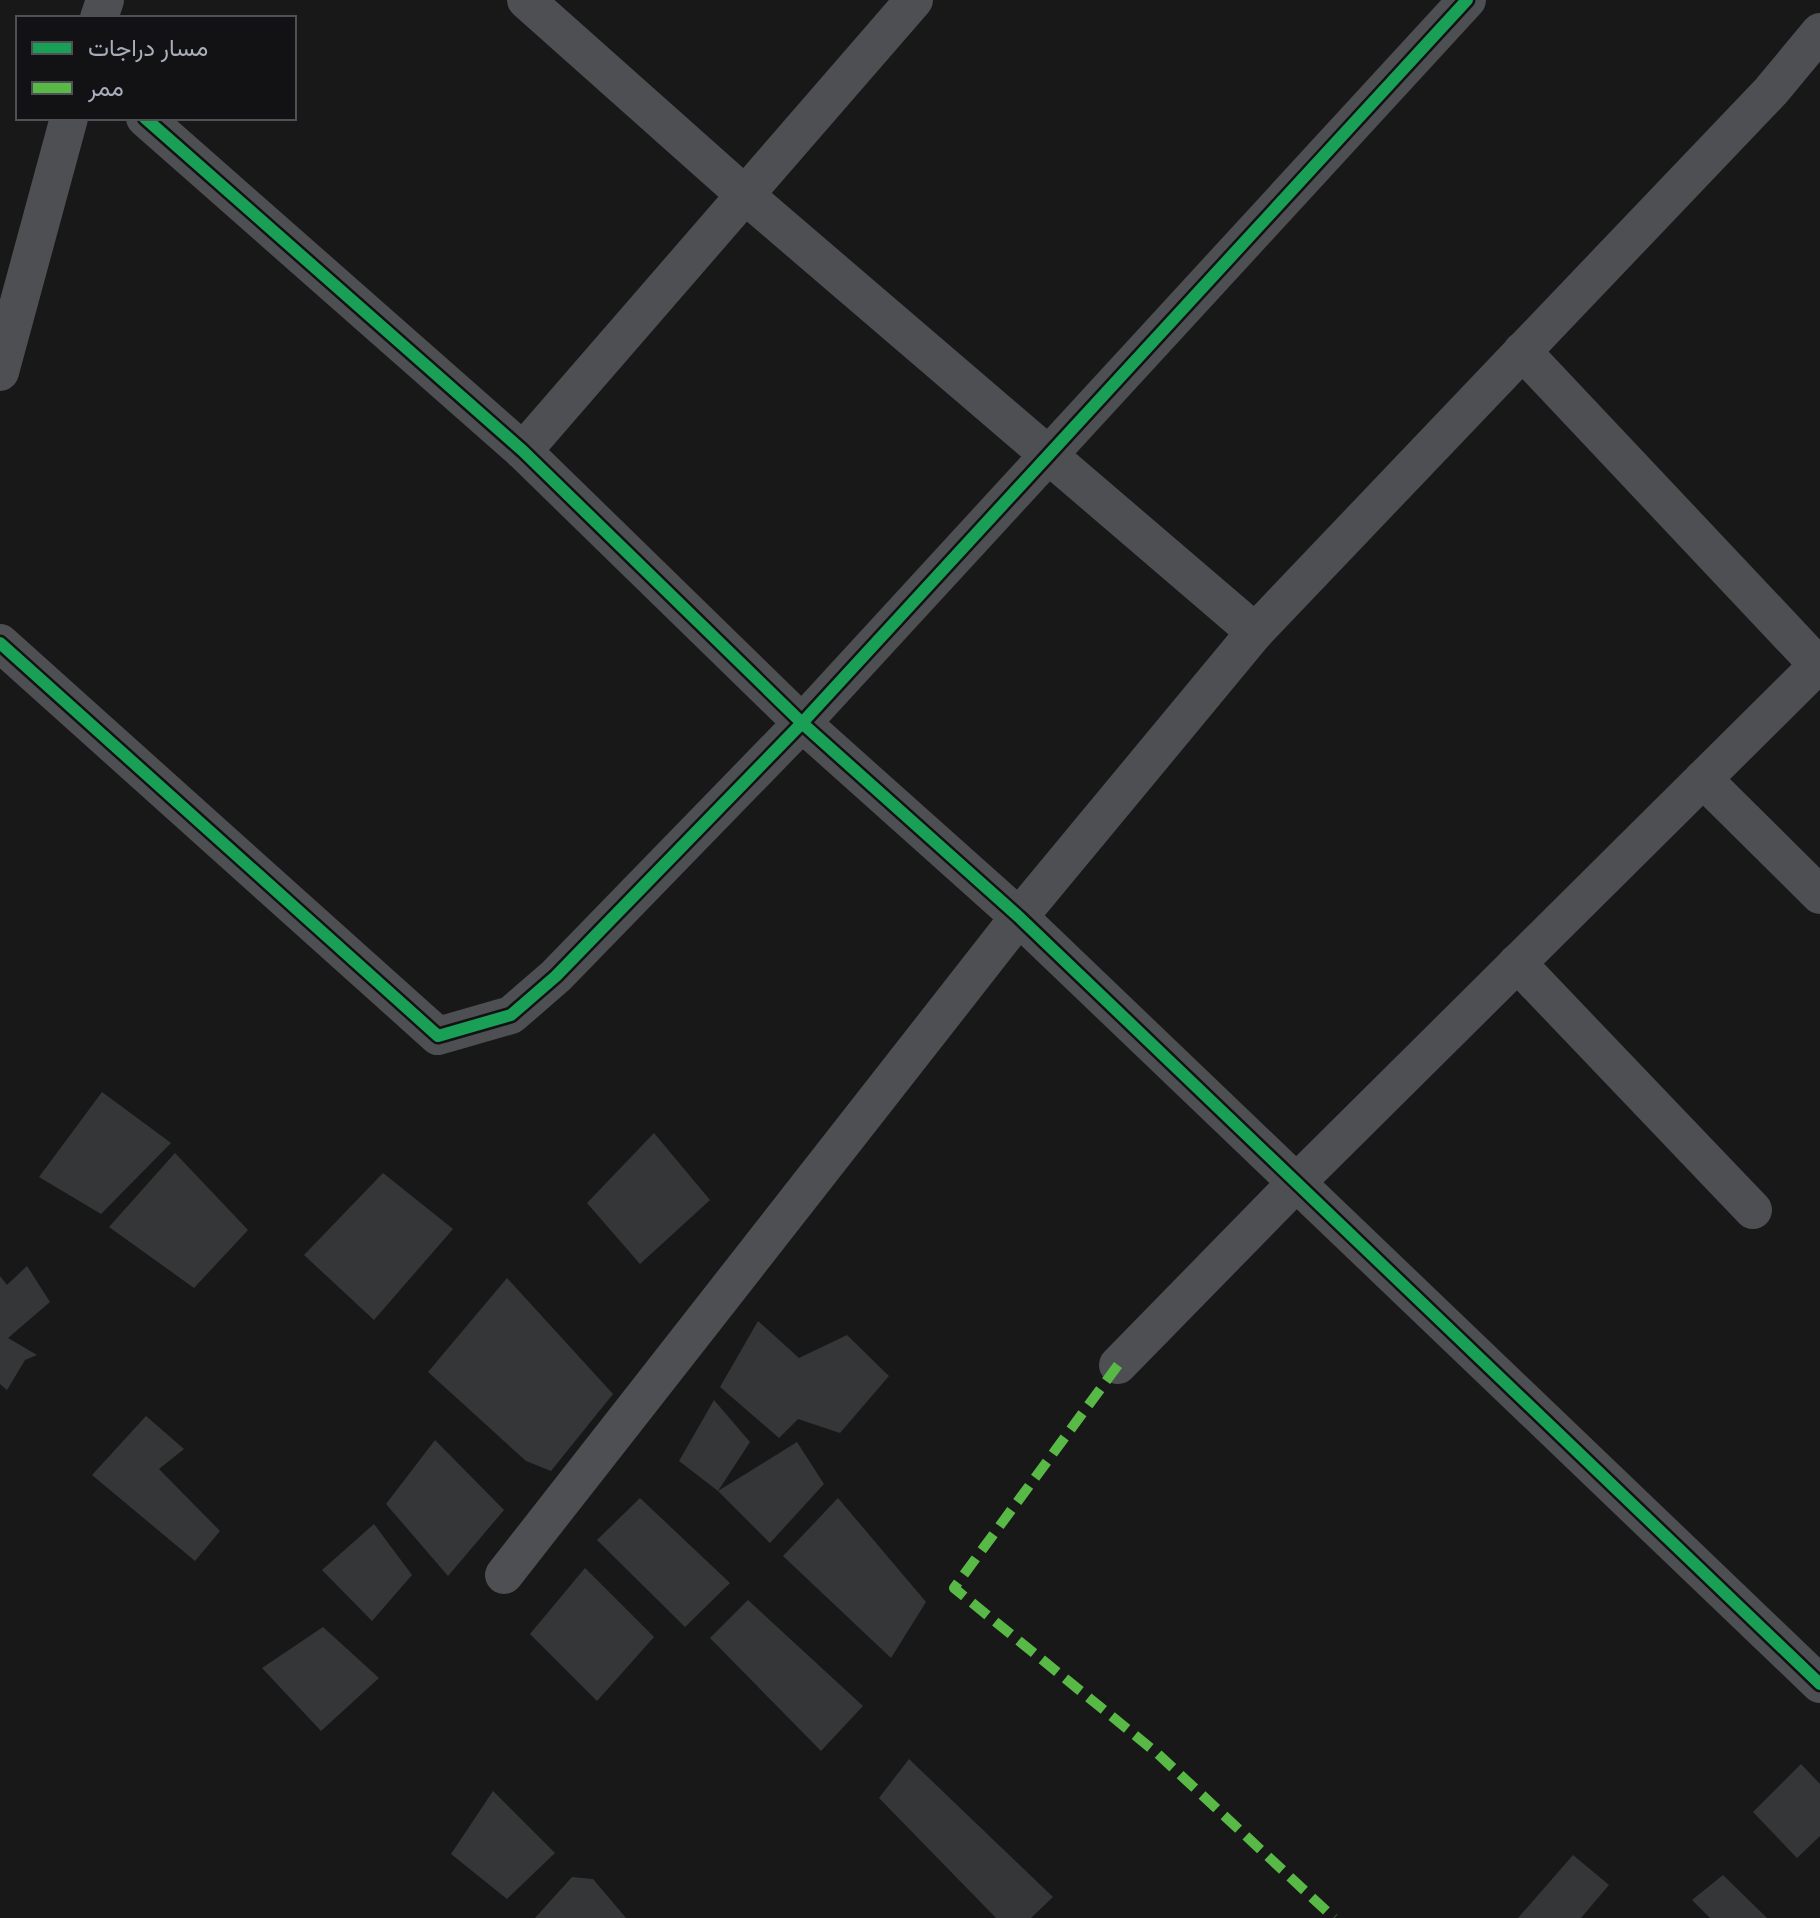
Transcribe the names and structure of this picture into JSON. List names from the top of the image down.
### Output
{
  "legend": ["مسار دراجات", "ممر"]
}
